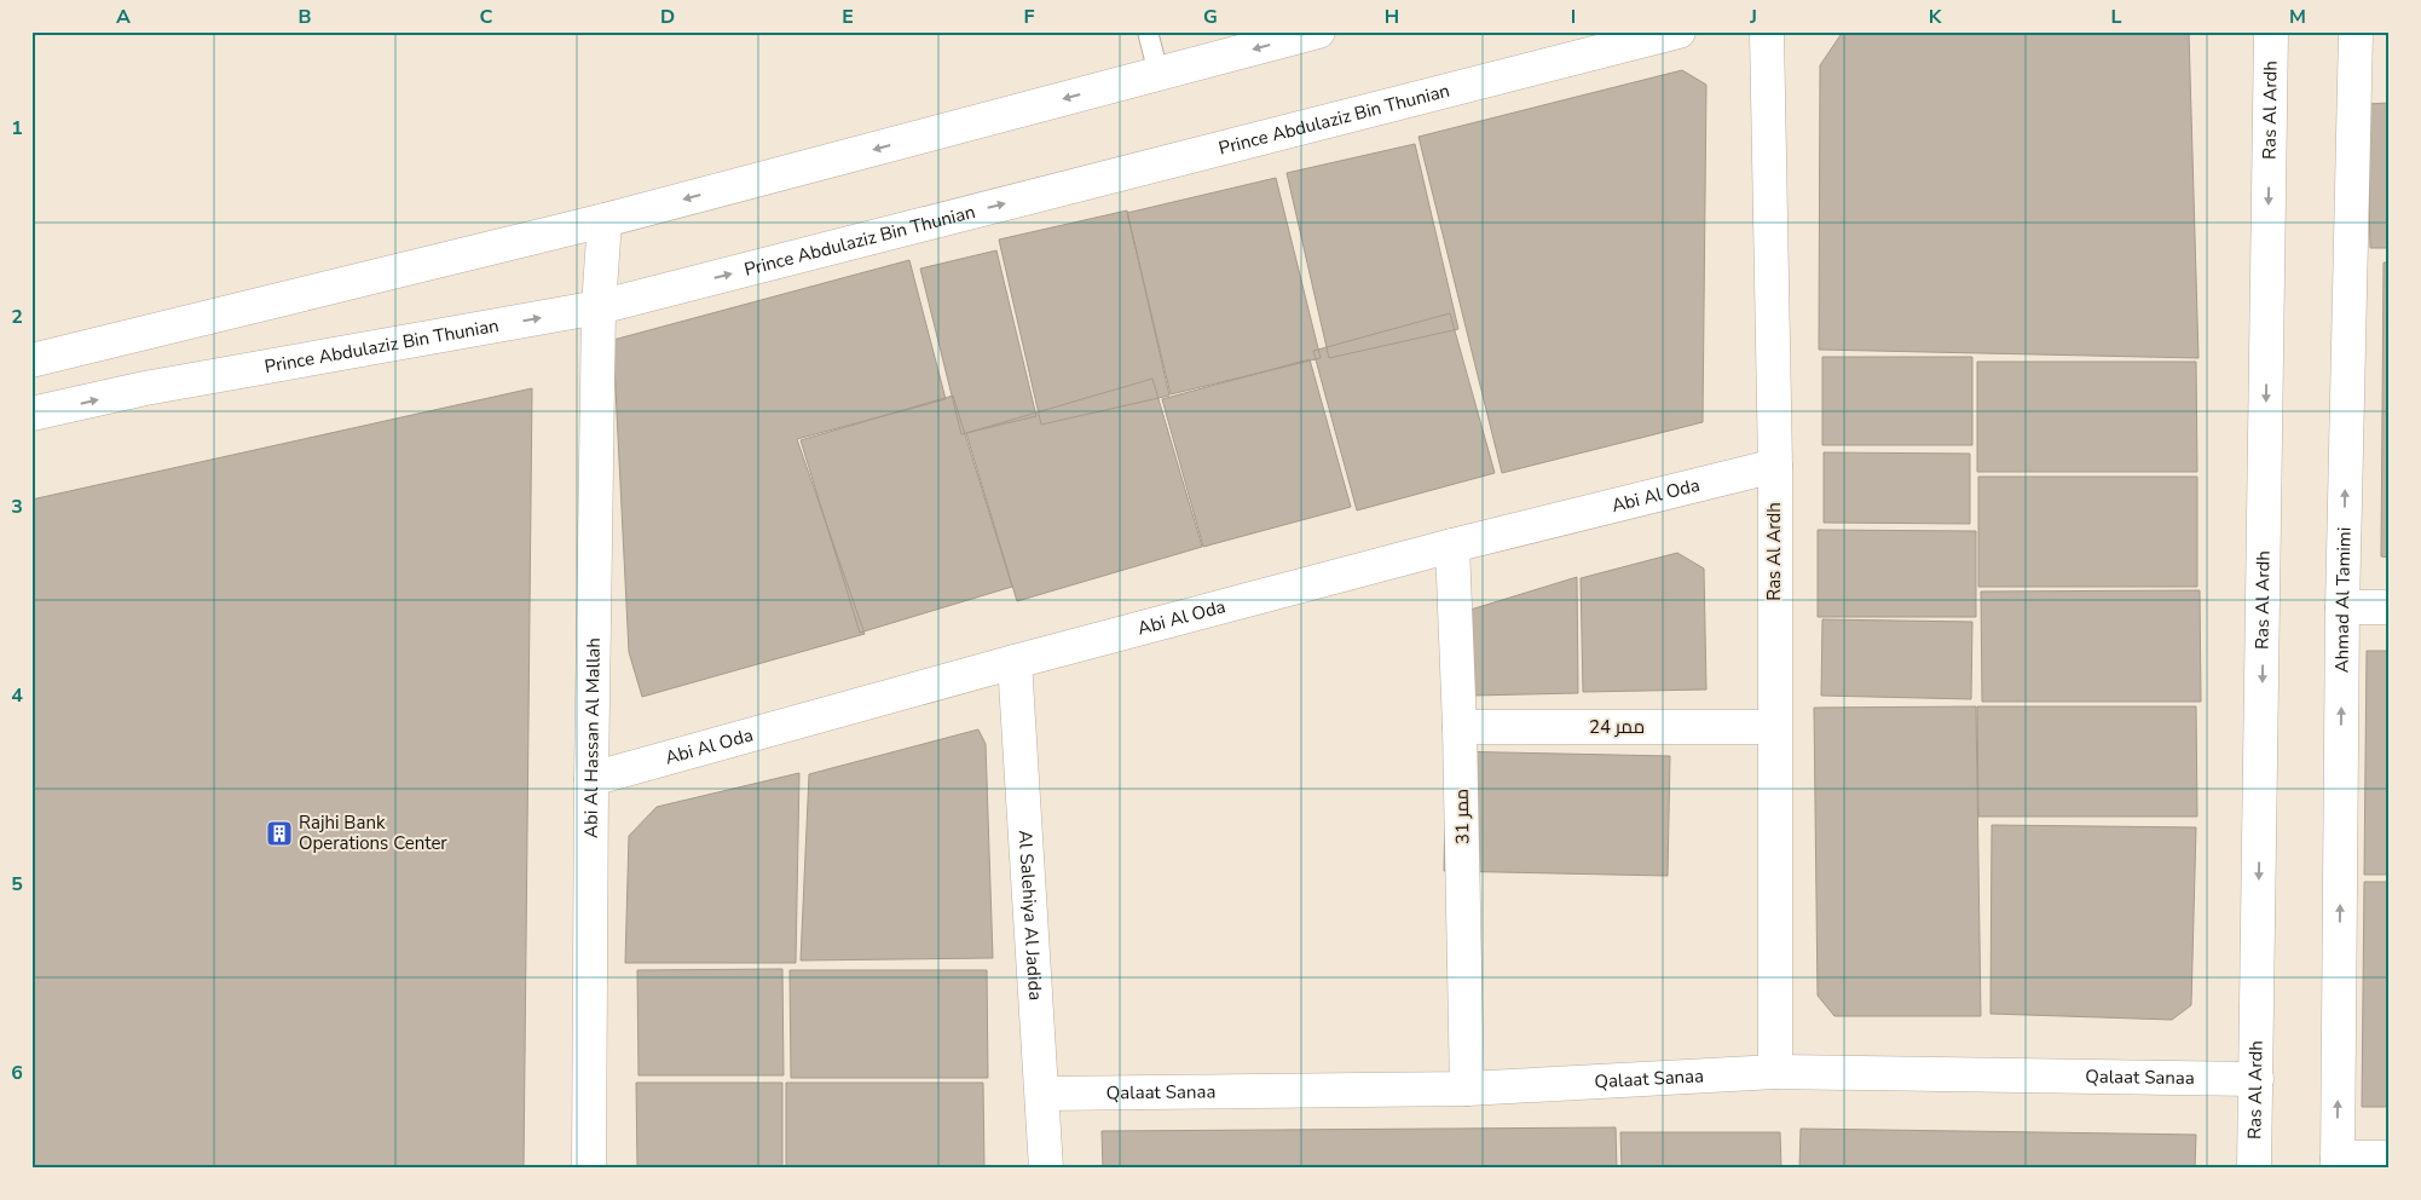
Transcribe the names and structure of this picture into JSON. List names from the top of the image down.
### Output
{
  "streets": {
    "street": [
      "Ras Al Ardh",
      "Prince Abdulaziz Bin Thunian",
      "Abi Al Oda",
      "Ahmad Al Tamimi",
      "ممر 24",
      "Abi Al Hassan Al Mallah",
      "ممر 31",
      "Al Salehiya Al Jadida",
      "Qalaat Sanaa"
    ]
  },
  "crossings": [
    ["Ras Al Ardh", "Abi Al Oda"],
    ["Ras Al Ardh", "ممر 24"],
    ["Ras Al Ardh", "Qalaat Sanaa"],
    ["Prince Abdulaziz Bin Thunian", "Abi Al Hassan Al Mallah"],
    ["Abi Al Oda", "Abi Al Hassan Al Mallah"],
    ["Abi Al Oda", "ممر 31"],
    ["Abi Al Oda", "Al Salehiya Al Jadida"],
    ["ممر 24", "ممر 31"],
    ["ممر 31", "Qalaat Sanaa"],
    ["Al Salehiya Al Jadida", "Qalaat Sanaa"]
  ],
  "one_way": ["Ras Al Ardh", "Ahmad Al Tamimi"],
  "places": {
    "building": ["Rajhi Bank Operations Center"]
  },
  "grid": {
    "columns": [
      "A",
      "B",
      "C",
      "D",
      "E",
      "F",
      "G",
      "H",
      "I",
      "J",
      "K",
      "L",
      "M"
    ],
    "rows": [
      "1",
      "2",
      "3",
      "4",
      "5",
      "6"
    ]
  }
}
